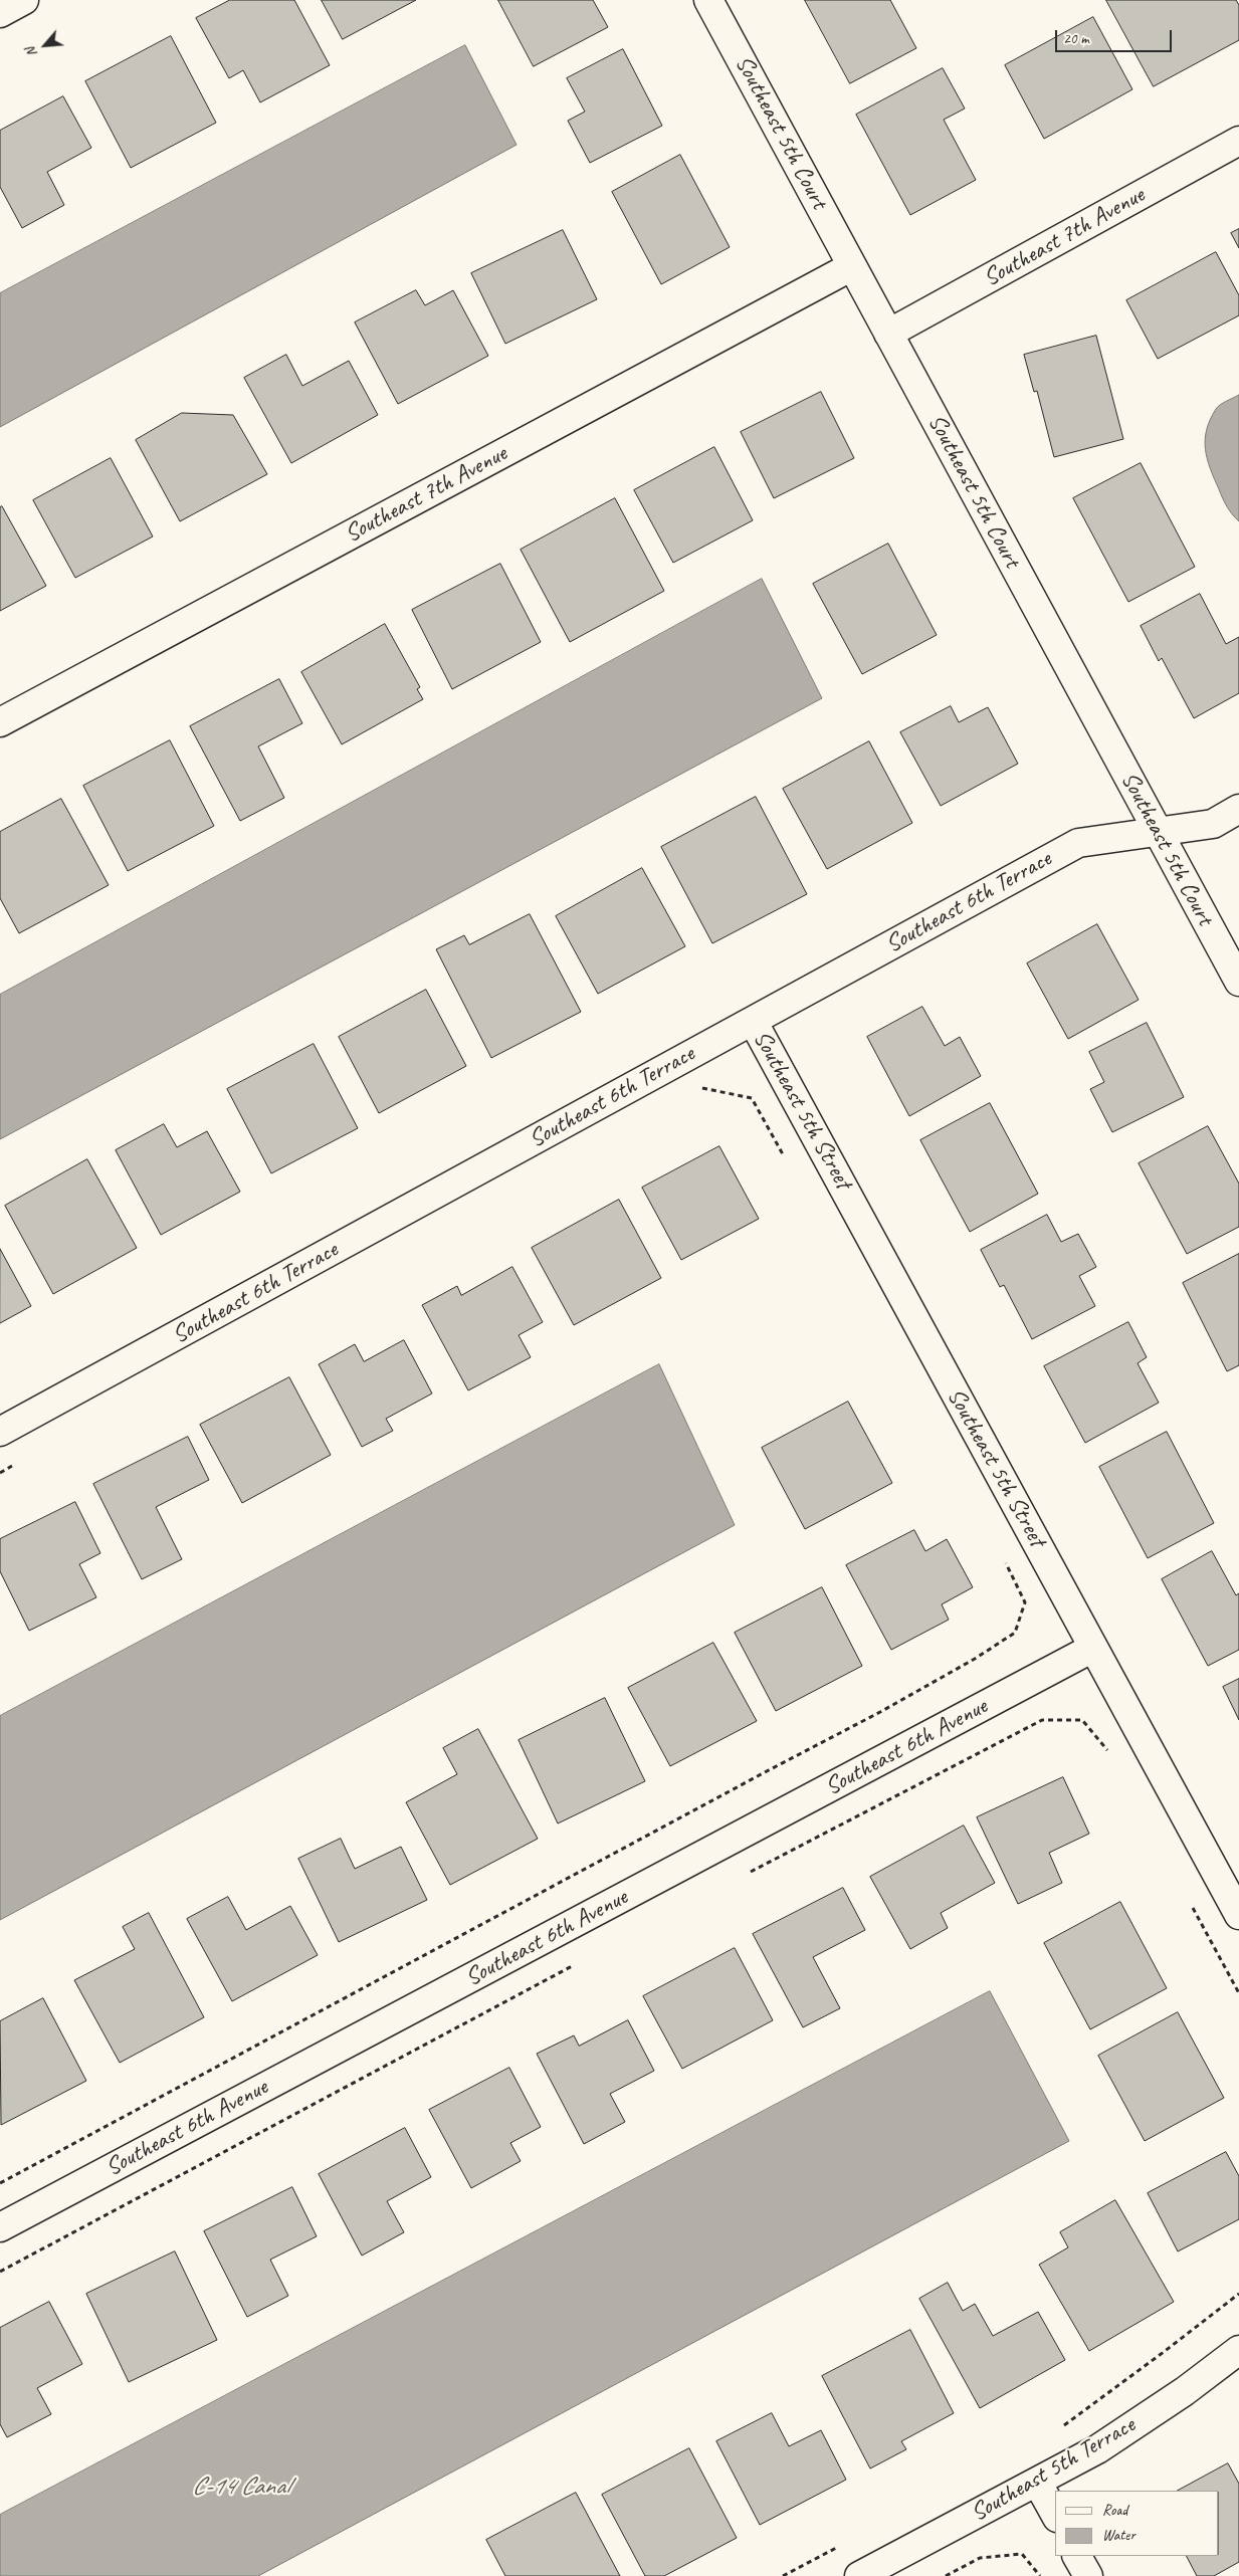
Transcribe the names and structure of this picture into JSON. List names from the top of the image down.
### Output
{
  "streets": {
    "street": [
      "Southeast 5th Court",
      "Southeast 7th Avenue",
      "Southeast 6th Terrace",
      "Southeast 5th Street",
      "Southeast 6th Avenue",
      "Southeast 5th Terrace"
    ]
  },
  "crossings": [
    ["Southeast 5th Court", "Southeast 7th Avenue"],
    ["Southeast 5th Court", "Southeast 6th Terrace"],
    ["Southeast 6th Terrace", "Southeast 5th Street"],
    ["Southeast 5th Street", "Southeast 6th Avenue"]
  ],
  "water": ["C-14 Canal"],
  "legend": ["Road", "Water"],
  "scale_bar": "20 m",
  "north": "bottom left"
}
